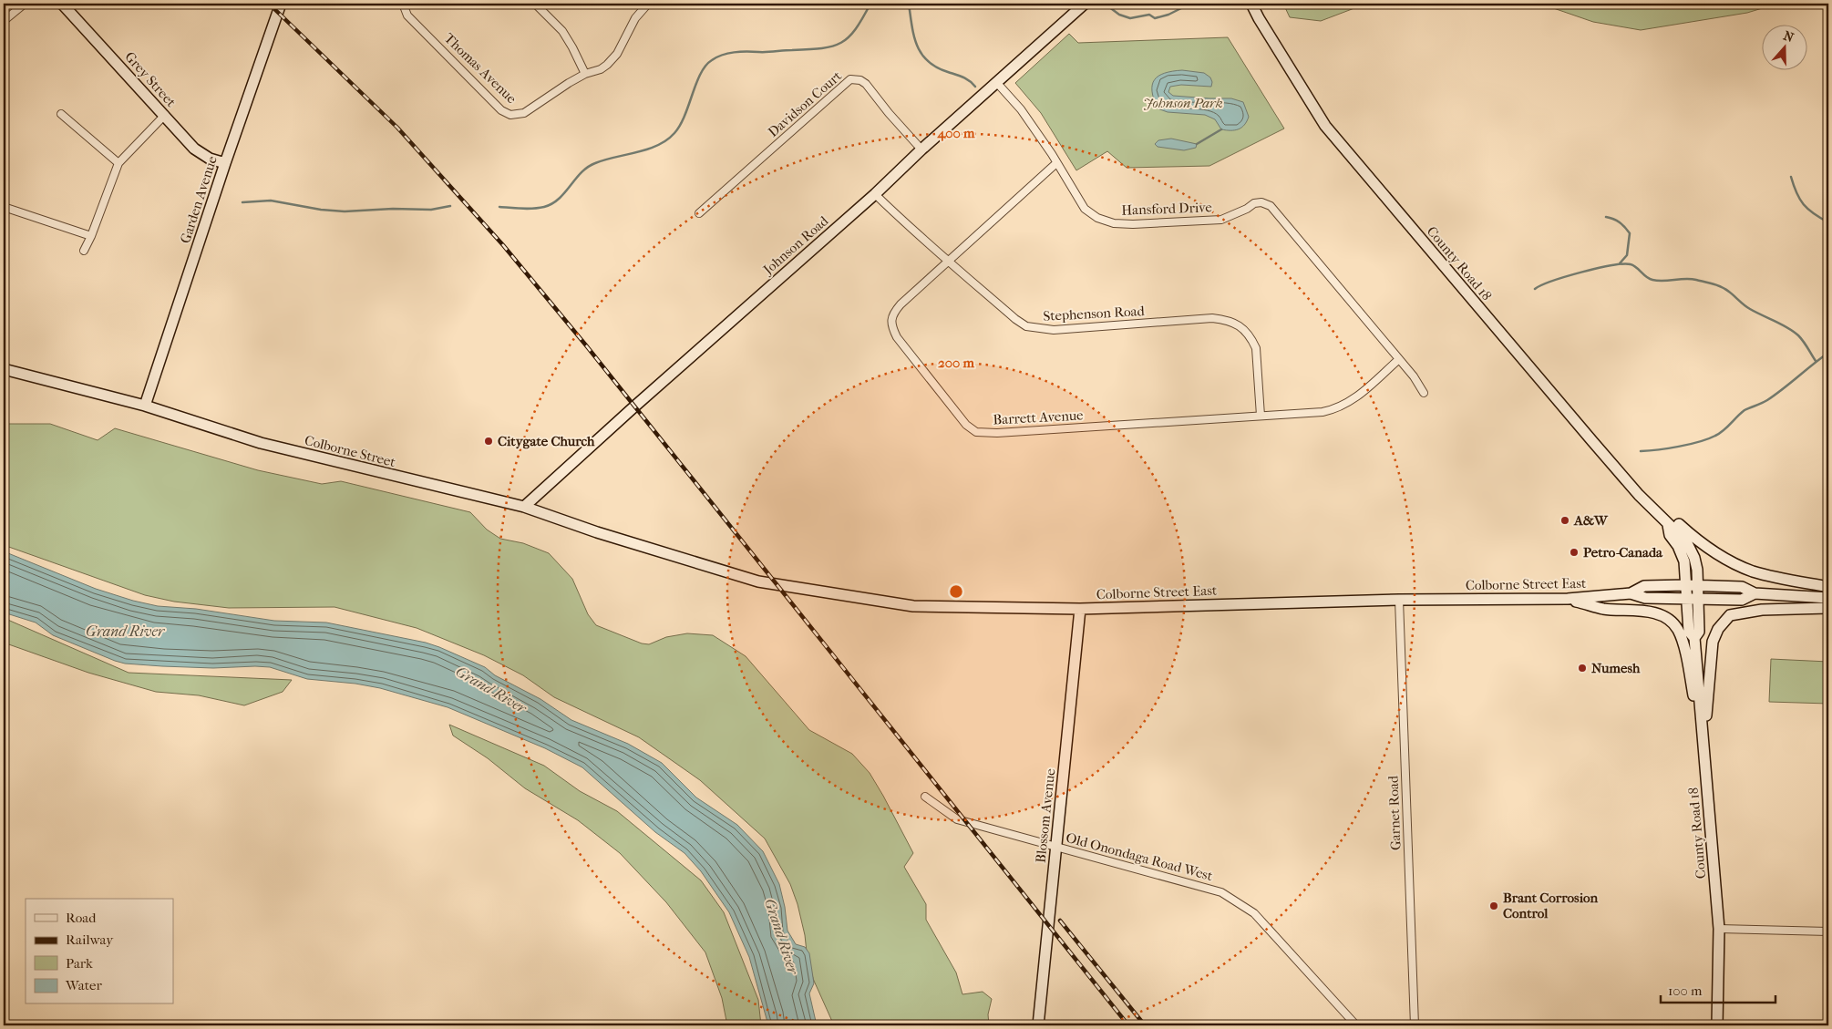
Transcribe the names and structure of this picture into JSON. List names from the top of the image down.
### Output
{
  "streets": {
    "main road": [
      "Grey Street",
      "Garden Avenue",
      "Johnson Road",
      "County Road 18",
      "Colborne Street",
      "Colborne Street East",
      "Blossom Avenue"
    ],
    "street": [
      "Thomas Avenue",
      "Davidson Court",
      "Hansford Drive",
      "Stephenson Road",
      "Barrett Avenue",
      "Garnet Road",
      "Old Onondaga Road West"
    ]
  },
  "crossings": [
    ["Grey Street", "Garden Avenue"],
    ["Davidson Court", "Johnson Road"],
    ["Garden Avenue", "Colborne Street"],
    ["Hansford Drive", "Johnson Road"],
    ["Hansford Drive", "Barrett Avenue"],
    ["Johnson Road", "Stephenson Road"],
    ["Johnson Road", "Colborne Street"],
    ["County Road 18", "Colborne Street East"],
    ["Stephenson Road", "Barrett Avenue"],
    ["Colborne Street", "Colborne Street East"],
    ["Colborne Street East", "Garnet Road"],
    ["Colborne Street East", "Blossom Avenue"],
    ["Blossom Avenue", "Old Onondaga Road West"]
  ],
  "water": ["Grand River"],
  "parks": ["Johnson Park"],
  "places": [
    "Citygate Church",
    "A&W",
    "Petro-Canada",
    "Numesh",
    "Brant Corrosion Control"
  ],
  "legend": [
    "Road",
    "Railway",
    "Park",
    "Water"
  ],
  "scale_bar": "100 m",
  "north": "top",
  "rings": ["400 m", "200 m"]
}
